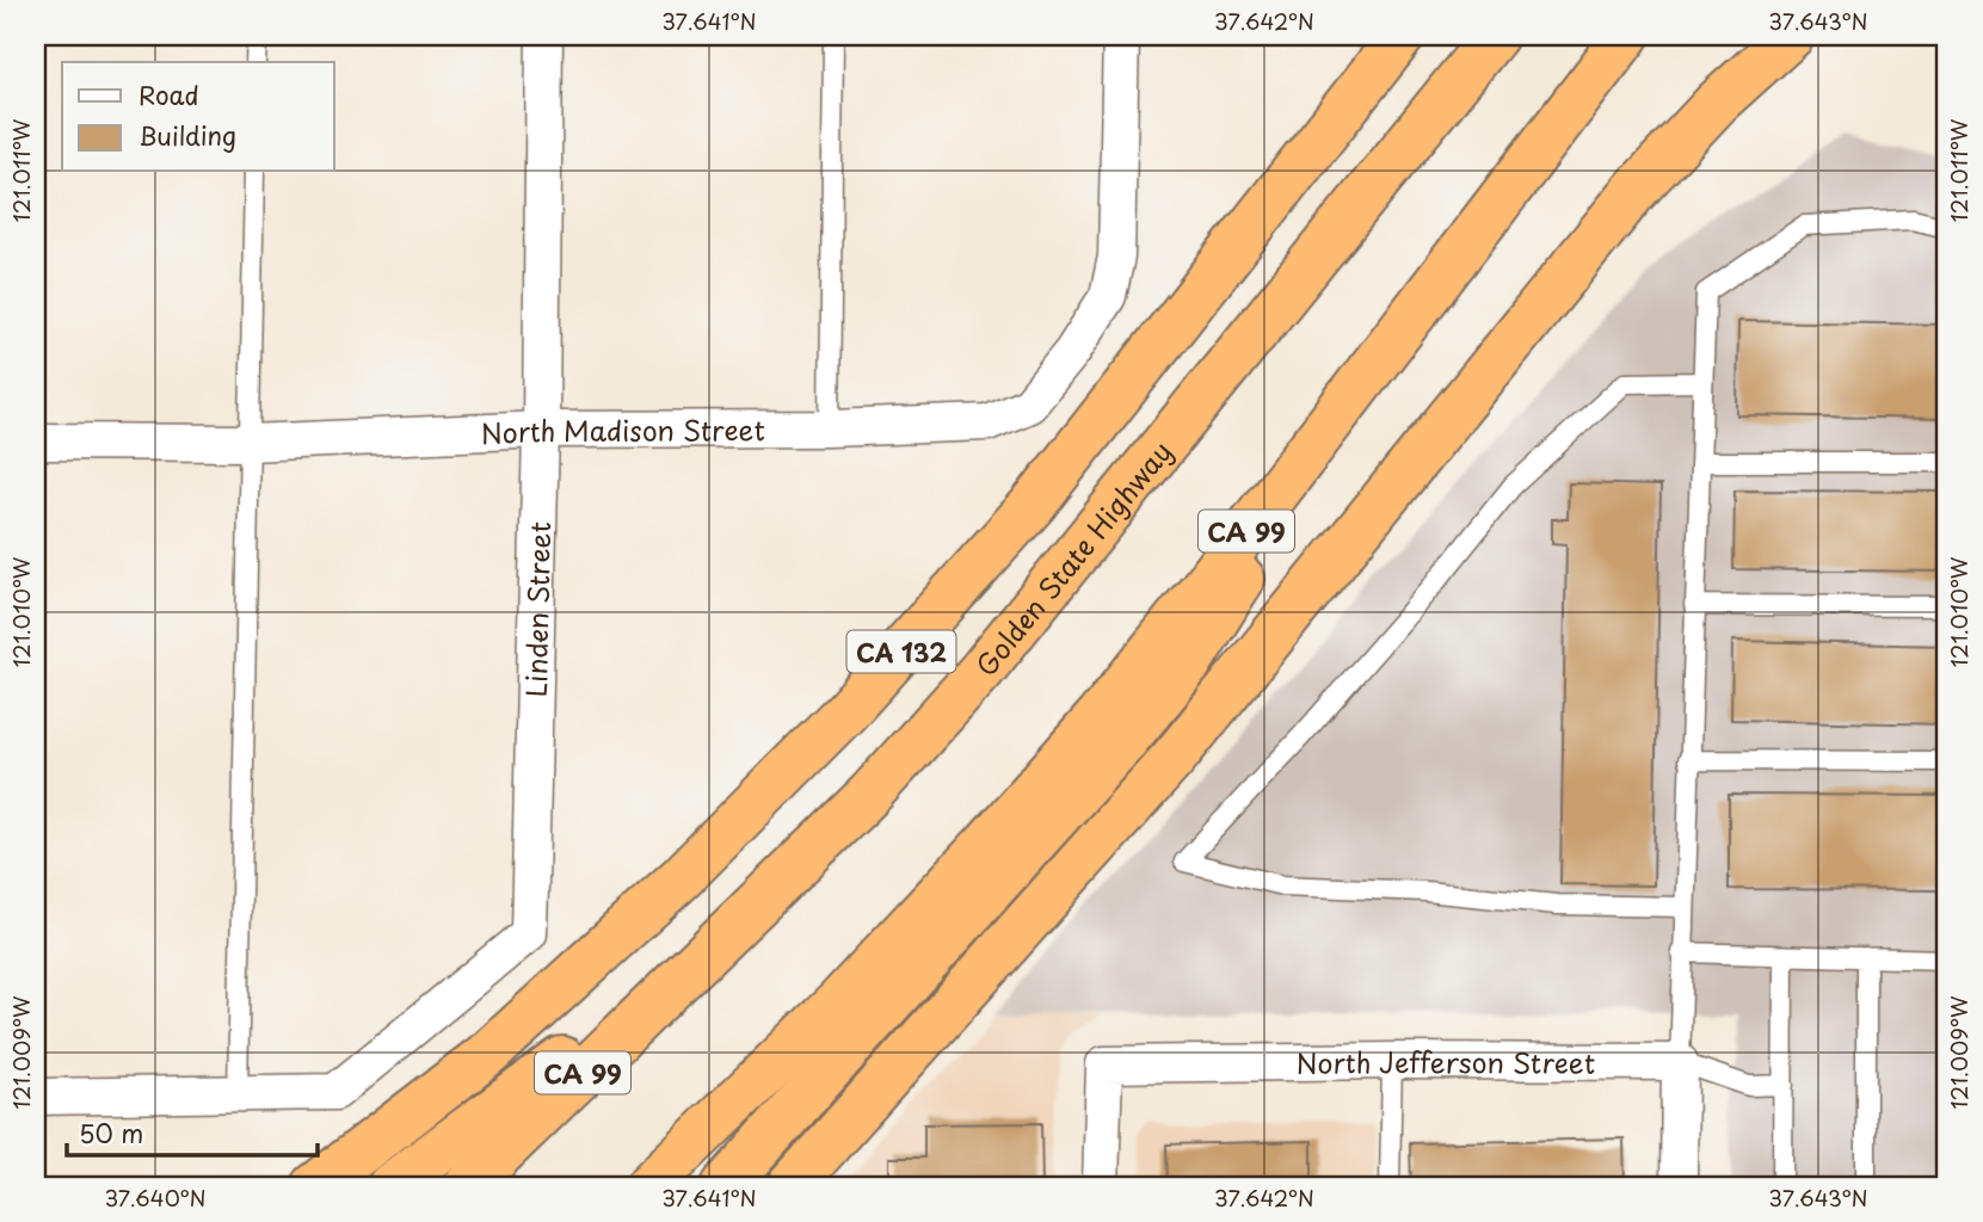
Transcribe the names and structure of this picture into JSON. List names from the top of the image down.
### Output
{
  "streets": {
    "highway": ["CA 99", "Golden State Highway", "CA 132"],
    "street": ["North Madison Street", "Linden Street", "North Jefferson Street"]
  },
  "crossings": [
    ["North Madison Street", "Linden Street"]
  ],
  "legend": ["Road", "Building"],
  "scale_bar": "50 m",
  "coordinates": [
    "37.641°N",
    "37.642°N",
    "37.643°N",
    "121.011°W",
    "121.010°W",
    "121.009°W",
    "37.640°N"
  ]
}
